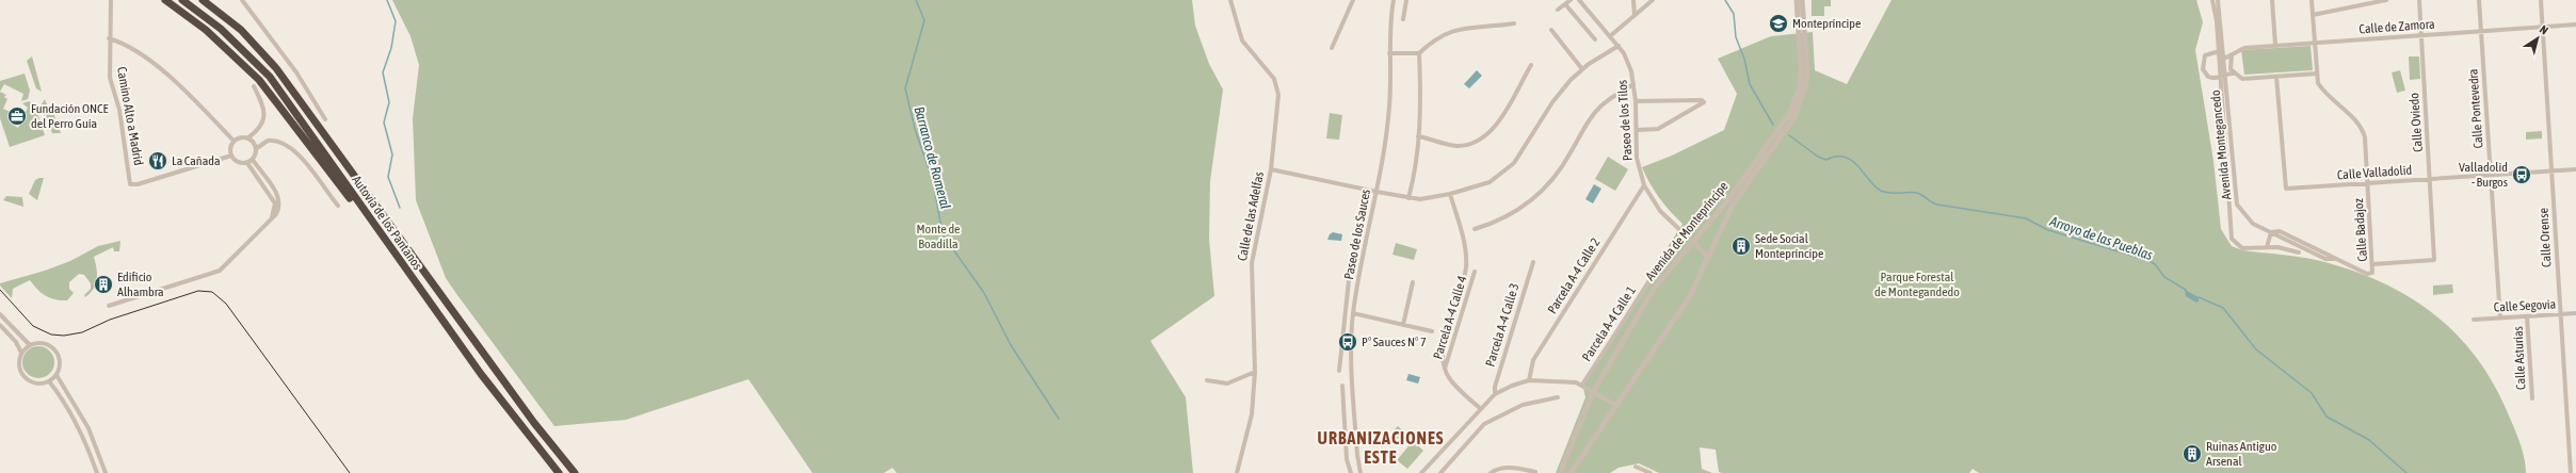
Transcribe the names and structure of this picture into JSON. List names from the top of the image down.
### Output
{
  "streets": {
    "highway": ["Autovía de los Pantanos"],
    "street": [
      "Calle de Zamora",
      "Calle Pontevedra",
      "Camino Alto a Madrid",
      "Paseo de los Tilos",
      "Calle Oviedo",
      "Avenida Montegancedo",
      "Calle Valladolid",
      "Calle de las Adelfas",
      "Calle Badajoz",
      "Avenida de Montepríncipe",
      "Paseo de los Sauces",
      "Calle Orense",
      "Parcela A-4 Calle 2",
      "Calle Segovia",
      "Parcela A-4 Calle 4",
      "Parcela A-4 Calle 1",
      "Parcela A-4 Calle 3",
      "Calle Asturias"
    ]
  },
  "crossings": [
    ["Calle de Zamora", "Calle Pontevedra"],
    ["Calle de Zamora", "Calle Oviedo"],
    ["Calle de Zamora", "Avenida Montegancedo"],
    ["Calle de Zamora", "Calle Badajoz"],
    ["Calle de Zamora", "Calle Orense"],
    ["Calle Pontevedra", "Calle Valladolid"],
    ["Calle Pontevedra", "Calle Segovia"],
    ["Paseo de los Tilos", "Avenida de Montepríncipe"],
    ["Paseo de los Tilos", "Parcela A-4 Calle 2"],
    ["Paseo de los Tilos", "Parcela A-4 Calle 1"],
    ["Calle Oviedo", "Calle Valladolid"],
    ["Calle Oviedo", "Calle Badajoz"],
    ["Avenida Montegancedo", "Calle Badajoz"],
    ["Calle Valladolid", "Calle Badajoz"],
    ["Calle Valladolid", "Calle Orense"],
    ["Calle Orense", "Calle Segovia"],
    ["Calle Segovia", "Calle Asturias"]
  ],
  "districts": ["URBANIZACIONES ESTE"],
  "water": ["Barranco de Romeral", "Arroyo de las Pueblas"],
  "parks": ["Monte de Boadilla", "Parque Forestal de Montegandedo"],
  "places": {
    "school or university": ["Montepríncipe"],
    "office": ["Fundación ONCE del Perro Guía"],
    "restaurant": ["La Cañada"],
    "bus stop": ["Valladolid - Burgos", "Pº Sauces Nº 7"],
    "building": ["Sede Social Montepríncipe", "Edificio Alhambra", "Ruinas Antiguo Arsenal"]
  },
  "north": "top right"
}
